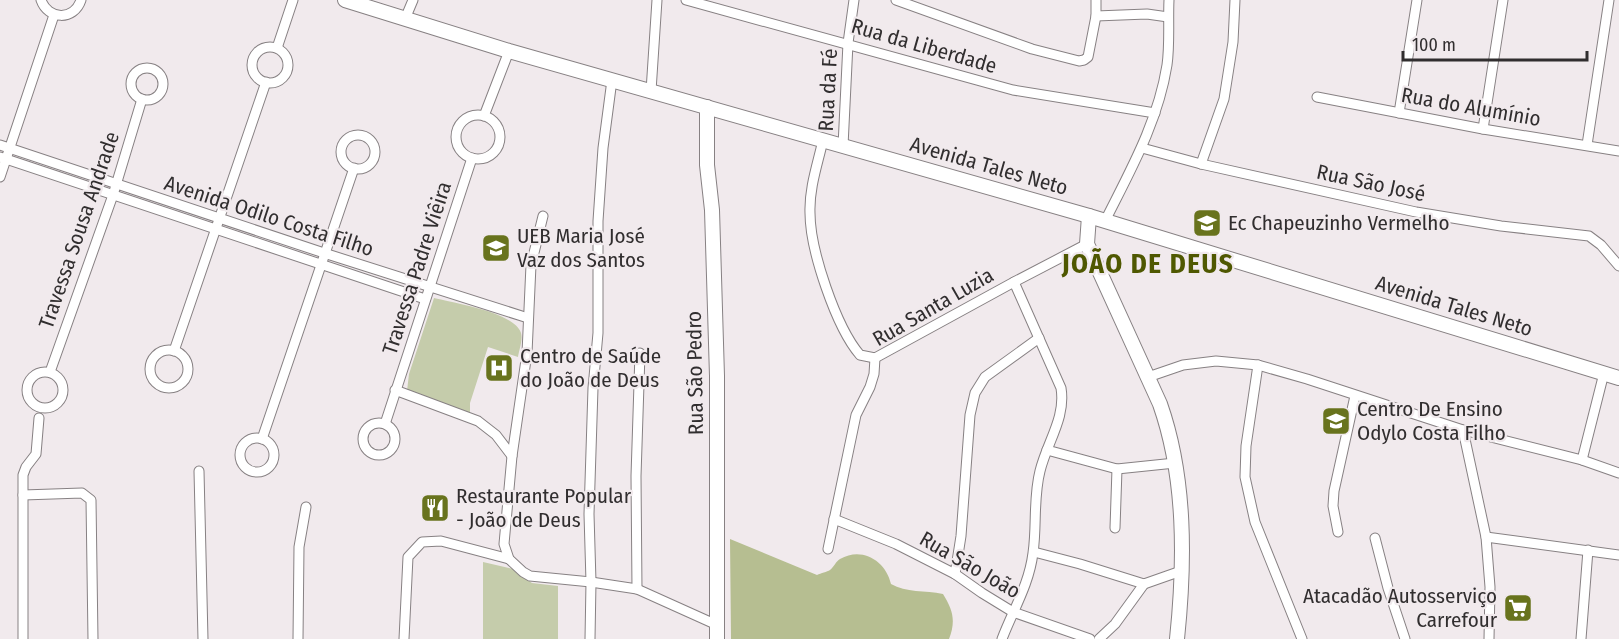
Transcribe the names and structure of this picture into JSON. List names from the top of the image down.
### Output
{
  "streets": {
    "main road": ["Avenida Tales Neto", "Rua São Pedro"],
    "street": [
      "Rua da Liberdade",
      "Rua da Fé",
      "Rua do Alumínio",
      "Rua São José",
      "Avenida Odilo Costa Filho",
      "Travessa Sousa Andrade",
      "Travessa Padre Viêira",
      "Rua Santa Luzia",
      "Rua São João"
    ]
  },
  "crossings": [
    ["Rua da Liberdade", "Rua da Fé"],
    ["Rua da Fé", "Avenida Tales Neto"],
    ["Avenida Tales Neto", "Rua São Pedro"],
    ["Avenida Odilo Costa Filho", "Travessa Sousa Andrade"],
    ["Avenida Odilo Costa Filho", "Travessa Padre Viêira"],
    ["Rua Santa Luzia", "Rua São João"]
  ],
  "districts": ["JOÃO DE DEUS"],
  "places": {
    "school or university": ["Ec Chapeuzinho Vermelho", "UEB Maria José Vaz dos Santos", "Centro De Ensino Odylo Costa Filho"],
    "hospital": ["Centro de Saúde do João de Deus"],
    "restaurant": ["Restaurante Popular - João de Deus"],
    "supermarket": ["Atacadão Autosserviço Carrefour"]
  },
  "scale_bar": "100 m"
}
